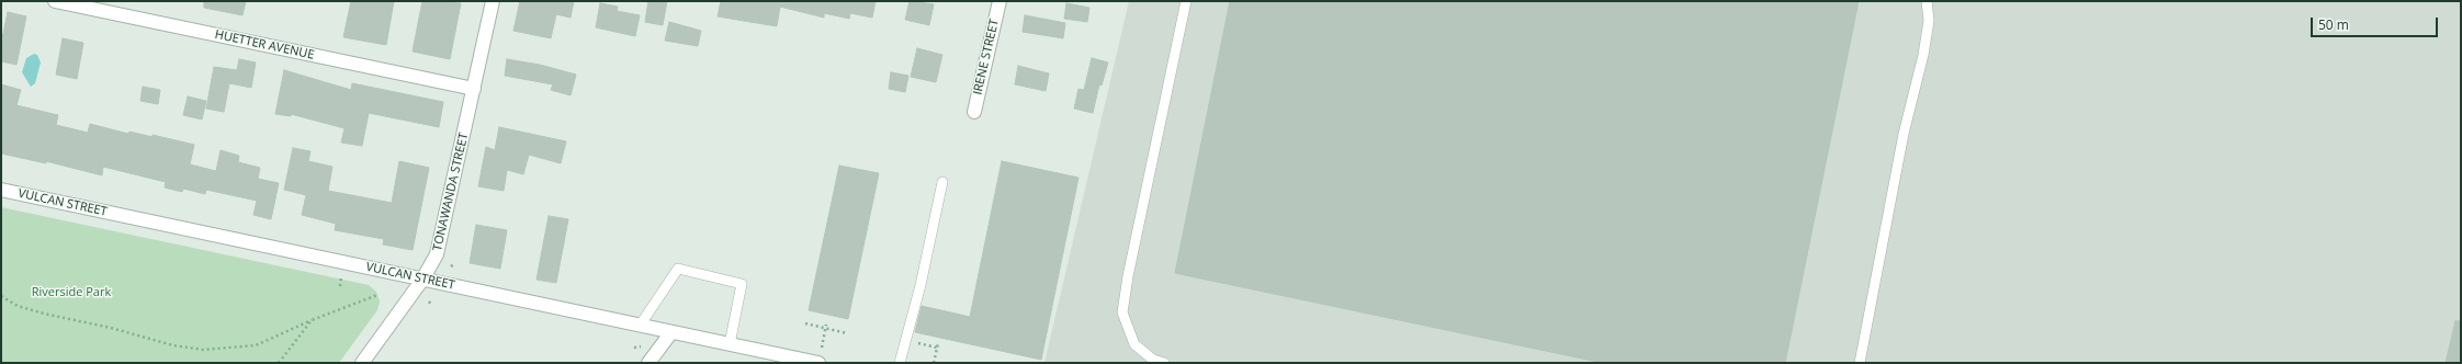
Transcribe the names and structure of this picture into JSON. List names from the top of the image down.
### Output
{
  "streets": {
    "street": [
      "HUETTER AVENUE",
      "IRENE STREET",
      "TONAWANDA STREET",
      "VULCAN STREET"
    ]
  },
  "crossings": [
    ["HUETTER AVENUE", "TONAWANDA STREET"],
    ["TONAWANDA STREET", "VULCAN STREET"]
  ],
  "parks": ["Riverside Park"],
  "scale_bar": "50 m"
}
